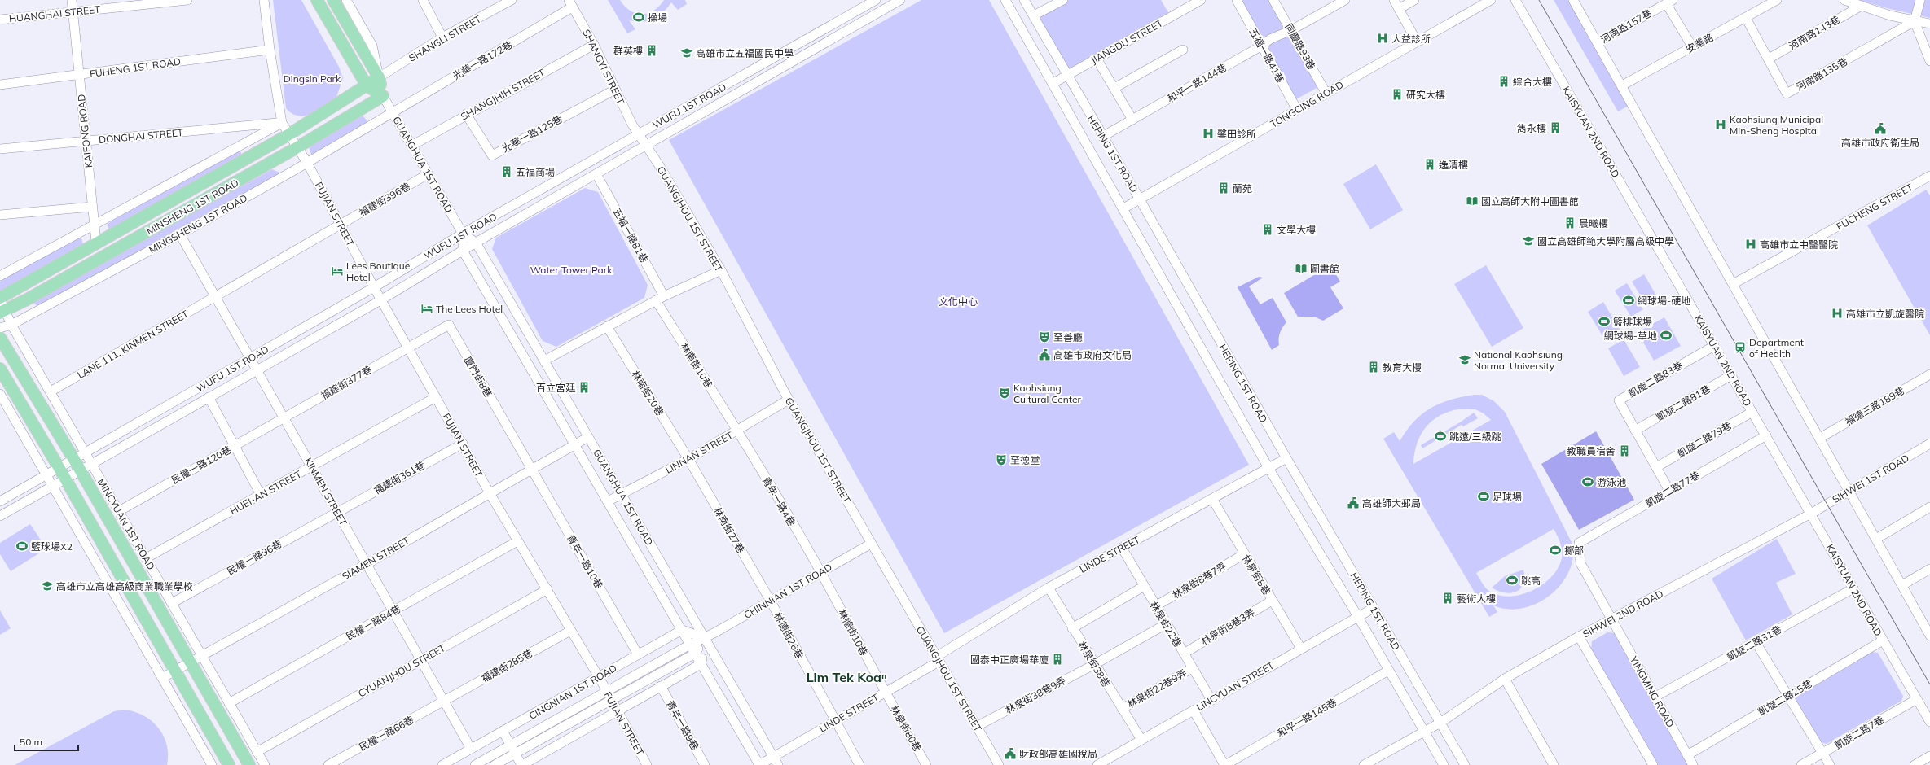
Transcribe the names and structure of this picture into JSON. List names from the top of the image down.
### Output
{
  "streets": {
    "main road": ["MINSHENG 1ST ROAD", "MINCYUAN 1ST ROAD"],
    "street": [
      "HUANGHAI STREET",
      "河南路157巷",
      "河南路143巷",
      "SHANGLI STREET",
      "JIANGDU STREET",
      "安業路",
      "同慶路93巷",
      "五福一路41巷",
      "光華一路172巷",
      "SHANGYI STREET",
      "FUHENG 1ST ROAD",
      "河南路135巷",
      "和平一路144巷",
      "SHANGJHIH STREET",
      "TONGCING ROAD",
      "WUFU 1ST ROAD",
      "KAIFONG ROAD",
      "KAISYUAN 2ND ROAD",
      "光華一路125巷",
      "DONGHAI STREET",
      "HEPING 1ST ROAD",
      "GUANGHUA 1ST ROAD",
      "福建街396巷",
      "FUCHENG STREET",
      "FUJIAN STREET",
      "GUANGJHOU 1ST STREET",
      "MINGSHENG 1ST ROAD",
      "五福一路81巷",
      "LANE 111, KINMEN STREET",
      "林南街10巷",
      "廈門街8巷",
      "凱旋二路83巷",
      "福建街377巷",
      "林南街20巷",
      "凱旋二路81巷",
      "福德三路189巷",
      "凱旋二路79巷",
      "LINNAN STREET",
      "民權一路120巷",
      "福建街361巷",
      "SIHWEI 1ST ROAD",
      "凱旋二路77巷",
      "KINMEN STREET",
      "HUEI-AN STREET",
      "青年一路4巷",
      "林南街27巷",
      "LINDE STREET",
      "民權一路96巷",
      "SIAMEN STREET",
      "青年一路10巷",
      "林泉街8巷",
      "林泉街8巷7弄",
      "CHINNIAN 1ST ROAD",
      "SIHWEI 2ND ROAD",
      "民權一路84巷",
      "林泉街22巷",
      "林泉街8巷3弄",
      "林德街10巷",
      "林德街26巷",
      "凱旋二路31巷",
      "林泉街38巷",
      "福建街285巷",
      "CYUANJHOU STREET",
      "LINCYUAN STREET",
      "林泉街22巷9弄",
      "CINGNIAN 1ST ROAD",
      "YINGMING ROAD",
      "林泉街38巷9弄",
      "凱旋二路25巷",
      "和平一路145巷",
      "青年一路9巷",
      "林泉街80巷",
      "凱旋二路7巷",
      "民權一路66巷"
    ]
  },
  "crossings": [
    ["HUANGHAI STREET", "KAIFONG ROAD"],
    ["河南路143巷", "河南路135巷"],
    ["SHANGLI STREET", "MINSHENG 1ST ROAD"],
    ["JIANGDU STREET", "HEPING 1ST ROAD"],
    ["安業路", "河南路135巷"],
    ["同慶路93巷", "和平一路144巷"],
    ["同慶路93巷", "TONGCING ROAD"],
    ["五福一路41巷", "和平一路144巷"],
    ["五福一路41巷", "TONGCING ROAD"],
    ["光華一路172巷", "SHANGYI STREET"],
    ["光華一路172巷", "GUANGHUA 1ST ROAD"],
    ["光華一路172巷", "MINGSHENG 1ST ROAD"],
    ["SHANGYI STREET", "SHANGJHIH STREET"],
    ["SHANGYI STREET", "WUFU 1ST ROAD"],
    ["SHANGYI STREET", "光華一路125巷"],
    ["SHANGYI STREET", "GUANGJHOU 1ST STREET"],
    ["FUHENG 1ST ROAD", "KAIFONG ROAD"],
    ["和平一路144巷", "HEPING 1ST ROAD"],
    ["SHANGJHIH STREET", "光華一路125巷"],
    ["SHANGJHIH STREET", "GUANGHUA 1ST ROAD"],
    ["TONGCING ROAD", "HEPING 1ST ROAD"],
    ["WUFU 1ST ROAD", "GUANGHUA 1ST ROAD"],
    ["WUFU 1ST ROAD", "FUJIAN STREET"],
    ["WUFU 1ST ROAD", "GUANGJHOU 1ST STREET"],
    ["WUFU 1ST ROAD", "五福一路81巷"],
    ["WUFU 1ST ROAD", "KINMEN STREET"],
    ["WUFU 1ST ROAD", "MINCYUAN 1ST ROAD"],
    ["KAIFONG ROAD", "DONGHAI STREET"],
    ["KAIFONG ROAD", "MINSHENG 1ST ROAD"],
    ["KAISYUAN 2ND ROAD", "凱旋二路83巷"],
    ["KAISYUAN 2ND ROAD", "凱旋二路81巷"],
    ["KAISYUAN 2ND ROAD", "凱旋二路79巷"],
    ["KAISYUAN 2ND ROAD", "SIHWEI 1ST ROAD"],
    ["KAISYUAN 2ND ROAD", "凱旋二路77巷"],
    ["KAISYUAN 2ND ROAD", "SIHWEI 2ND ROAD"],
    ["KAISYUAN 2ND ROAD", "凱旋二路31巷"],
    ["KAISYUAN 2ND ROAD", "凱旋二路25巷"],
    ["KAISYUAN 2ND ROAD", "凱旋二路7巷"],
    ["DONGHAI STREET", "FUJIAN STREET"],
    ["HEPING 1ST ROAD", "LINDE STREET"],
    ["HEPING 1ST ROAD", "SIHWEI 2ND ROAD"],
    ["HEPING 1ST ROAD", "LINCYUAN STREET"],
    ["HEPING 1ST ROAD", "和平一路145巷"],
    ["GUANGHUA 1ST ROAD", "福建街396巷"],
    ["GUANGHUA 1ST ROAD", "MINSHENG 1ST ROAD"],
    ["GUANGHUA 1ST ROAD", "MINGSHENG 1ST ROAD"],
    ["GUANGHUA 1ST ROAD", "LINNAN STREET"],
    ["GUANGHUA 1ST ROAD", "LINDE STREET"],
    ["GUANGHUA 1ST ROAD", "SIAMEN STREET"],
    ["GUANGHUA 1ST ROAD", "CHINNIAN 1ST ROAD"],
    ["GUANGHUA 1ST ROAD", "CINGNIAN 1ST ROAD"],
    ["福建街396巷", "FUJIAN STREET"],
    ["福建街396巷", "LANE 111, KINMEN STREET"],
    ["福建街396巷", "KINMEN STREET"],
    ["MINSHENG 1ST ROAD", "FUJIAN STREET"],
    ["MINSHENG 1ST ROAD", "MINCYUAN 1ST ROAD"],
    ["FUJIAN STREET", "MINGSHENG 1ST ROAD"],
    ["FUJIAN STREET", "廈門街8巷"],
    ["FUJIAN STREET", "福建街377巷"],
    ["FUJIAN STREET", "福建街361巷"],
    ["FUJIAN STREET", "HUEI-AN STREET"],
    ["FUJIAN STREET", "SIAMEN STREET"],
    ["FUJIAN STREET", "民權一路84巷"],
    ["FUJIAN STREET", "福建街285巷"],
    ["FUJIAN STREET", "CYUANJHOU STREET"],
    ["FUJIAN STREET", "CINGNIAN 1ST ROAD"],
    ["GUANGJHOU 1ST STREET", "LINNAN STREET"],
    ["GUANGJHOU 1ST STREET", "LINDE STREET"],
    ["GUANGJHOU 1ST STREET", "CHINNIAN 1ST ROAD"],
    ["GUANGJHOU 1ST STREET", "林泉街38巷9弄"],
    ["MINGSHENG 1ST ROAD", "KINMEN STREET"],
    ["MINGSHENG 1ST ROAD", "MINCYUAN 1ST ROAD"],
    ["LANE 111, KINMEN STREET", "KINMEN STREET"],
    ["LANE 111, KINMEN STREET", "MINCYUAN 1ST ROAD"],
    ["林南街10巷", "LINNAN STREET"],
    ["林南街10巷", "青年一路4巷"],
    ["廈門街8巷", "福建街377巷"],
    ["廈門街8巷", "SIAMEN STREET"],
    ["廈門街8巷", "青年一路10巷"],
    ["凱旋二路83巷", "凱旋二路81巷"],
    ["凱旋二路83巷", "凱旋二路79巷"],
    ["凱旋二路83巷", "凱旋二路77巷"],
    ["福建街377巷", "民權一路120巷"],
    ["福建街377巷", "KINMEN STREET"],
    ["林南街20巷", "LINNAN STREET"],
    ["林南街20巷", "林南街27巷"],
    ["LINNAN STREET", "青年一路4巷"],
    ["LINNAN STREET", "林南街27巷"],
    ["民權一路120巷", "KINMEN STREET"],
    ["民權一路120巷", "MINCYUAN 1ST ROAD"],
    ["福建街361巷", "KINMEN STREET"],
    ["福建街361巷", "民權一路96巷"],
    ["SIHWEI 1ST ROAD", "SIHWEI 2ND ROAD"],
    ["凱旋二路77巷", "YINGMING ROAD"],
    ["KINMEN STREET", "HUEI-AN STREET"],
    ["KINMEN STREET", "民權一路96巷"],
    ["KINMEN STREET", "SIAMEN STREET"],
    ["KINMEN STREET", "民權一路84巷"],
    ["KINMEN STREET", "福建街285巷"],
    ["KINMEN STREET", "CYUANJHOU STREET"],
    ["KINMEN STREET", "CINGNIAN 1ST ROAD"],
    ["KINMEN STREET", "民權一路66巷"],
    ["HUEI-AN STREET", "MINCYUAN 1ST ROAD"],
    ["青年一路4巷", "CHINNIAN 1ST ROAD"],
    ["青年一路4巷", "林德街10巷"],
    ["MINCYUAN 1ST ROAD", "民權一路96巷"],
    ["MINCYUAN 1ST ROAD", "SIAMEN STREET"],
    ["MINCYUAN 1ST ROAD", "民權一路84巷"],
    ["MINCYUAN 1ST ROAD", "CYUANJHOU STREET"],
    ["林南街27巷", "CHINNIAN 1ST ROAD"],
    ["林南街27巷", "林德街26巷"],
    ["LINDE STREET", "林泉街8巷"],
    ["LINDE STREET", "林泉街22巷"],
    ["LINDE STREET", "林德街10巷"],
    ["LINDE STREET", "林德街26巷"],
    ["LINDE STREET", "林泉街38巷"],
    ["LINDE STREET", "林泉街80巷"],
    ["SIAMEN STREET", "青年一路10巷"],
    ["青年一路10巷", "CINGNIAN 1ST ROAD"],
    ["林泉街8巷", "林泉街8巷7弄"],
    ["林泉街8巷", "林泉街8巷3弄"],
    ["林泉街8巷", "LINCYUAN STREET"],
    ["林泉街8巷7弄", "林泉街22巷"],
    ["CHINNIAN 1ST ROAD", "林德街10巷"],
    ["CHINNIAN 1ST ROAD", "林德街26巷"],
    ["CHINNIAN 1ST ROAD", "CINGNIAN 1ST ROAD"],
    ["SIHWEI 2ND ROAD", "YINGMING ROAD"],
    ["林泉街22巷", "林泉街8巷3弄"],
    ["林泉街22巷", "LINCYUAN STREET"],
    ["林泉街22巷", "林泉街22巷9弄"],
    ["林泉街22巷", "林泉街38巷9弄"],
    ["林德街10巷", "林泉街80巷"],
    ["凱旋二路31巷", "YINGMING ROAD"],
    ["林泉街38巷", "LINCYUAN STREET"],
    ["林泉街38巷", "林泉街22巷9弄"],
    ["林泉街38巷", "林泉街38巷9弄"],
    ["福建街285巷", "民權一路66巷"],
    ["YINGMING ROAD", "凱旋二路25巷"]
  ],
  "districts": ["Lim Tek Koaⁿ"],
  "parks": ["Dingsin Park", "Water Tower Park", "文化中心"],
  "places": {
    "sports": [
      "操場",
      "網球場-硬地",
      "籃排球場",
      "網球場-草地",
      "跳遠/三級跳",
      "游泳池",
      "足球場",
      "籃球場X2",
      "擲部",
      "跳高"
    ],
    "hospital": [
      "大益診所",
      "Kaohsiung Municipal Min-Sheng Hospital",
      "馨田診所",
      "高雄市立中醫醫院",
      "高雄市立凱旋醫院"
    ],
    "building": [
      "群英樓",
      "綜合大樓",
      "研究大樓",
      "雋永樓",
      "逸清樓",
      "五福商場",
      "蘭苑",
      "晨曦樓",
      "文學大樓",
      "教育大樓",
      "百立宮廷",
      "教職員宿舍",
      "藝術大樓",
      "國泰中正廣場華廈"
    ],
    "school or university": [
      "高雄市立五福國民中學",
      "國立高雄師範大學附屬高級中學",
      "National Kaohsiung Normal University",
      "高雄市立高雄高級商業職業學校"
    ],
    "public building": [
      "高雄市政府衛生局",
      "高雄市政府文化局",
      "高雄師大郵局",
      "財政部高雄國稅局"
    ],
    "library": ["國立高師大附中圖書館", "圖書館"],
    "hotel": ["Lees Boutique Hotel", "The Lees Hotel"],
    "theatre": ["至善廳", "Kaohsiung Cultural Center", "至德堂"],
    "station": ["Department of Health"]
  },
  "scale_bar": "50 m"
}
